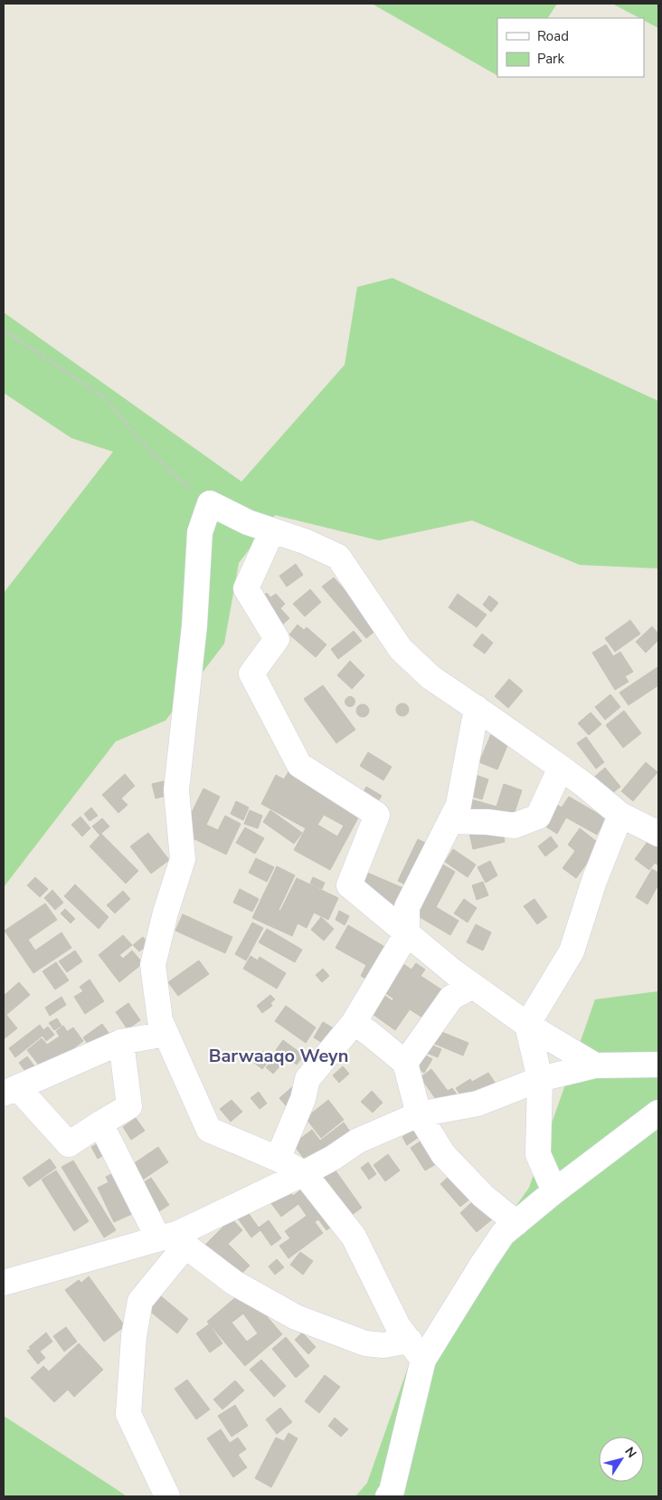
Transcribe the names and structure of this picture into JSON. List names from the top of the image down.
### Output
{
  "districts": ["Barwaaqo Weyn"],
  "legend": ["Road", "Park"],
  "north": "top right"
}
